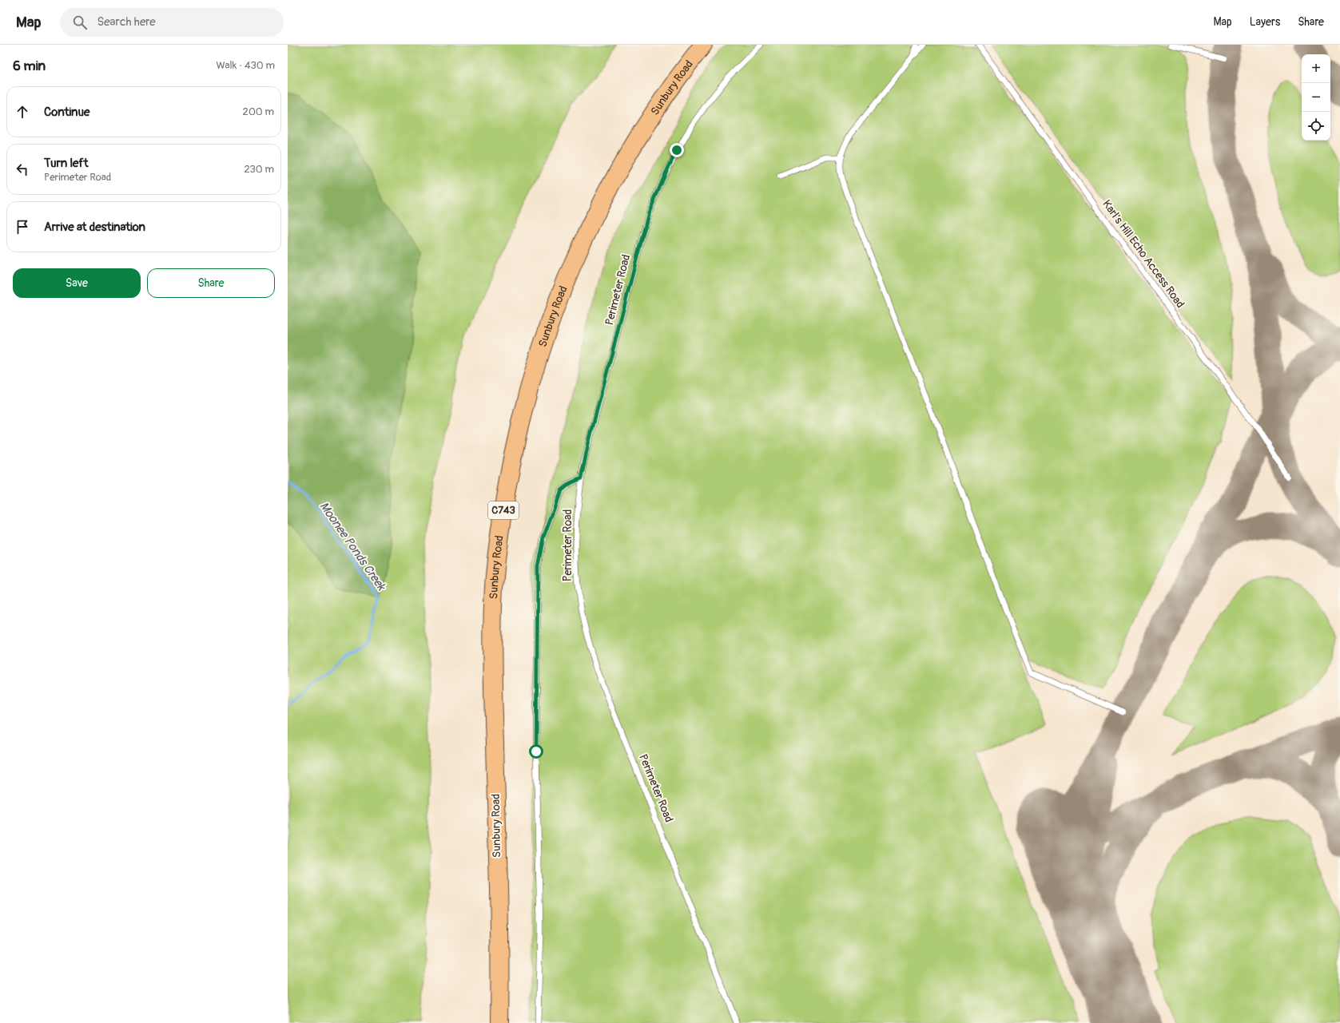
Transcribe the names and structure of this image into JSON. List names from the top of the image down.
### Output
{
  "streets": {
    "main road": ["Sunbury Road", "C743"],
    "lane": ["Karl's Hill Echo Access Road", "Perimeter Road"]
  },
  "water": ["Moonee Ponds Creek"],
  "page": {
    "header": "Map",
    "search": "Search here",
    "nav": ["Map", "Layers", "Share"],
    "heading": ["6 min", "Walk · 430 m"],
    "map_buttons": ["+", "−"],
    "list": [
      ["Continue", "200 m"],
      ["Turn left", "Perimeter Road", "230 m"],
      "Arrive at destination"
    ],
    "buttons": ["Save", "Share"]
  }
}
